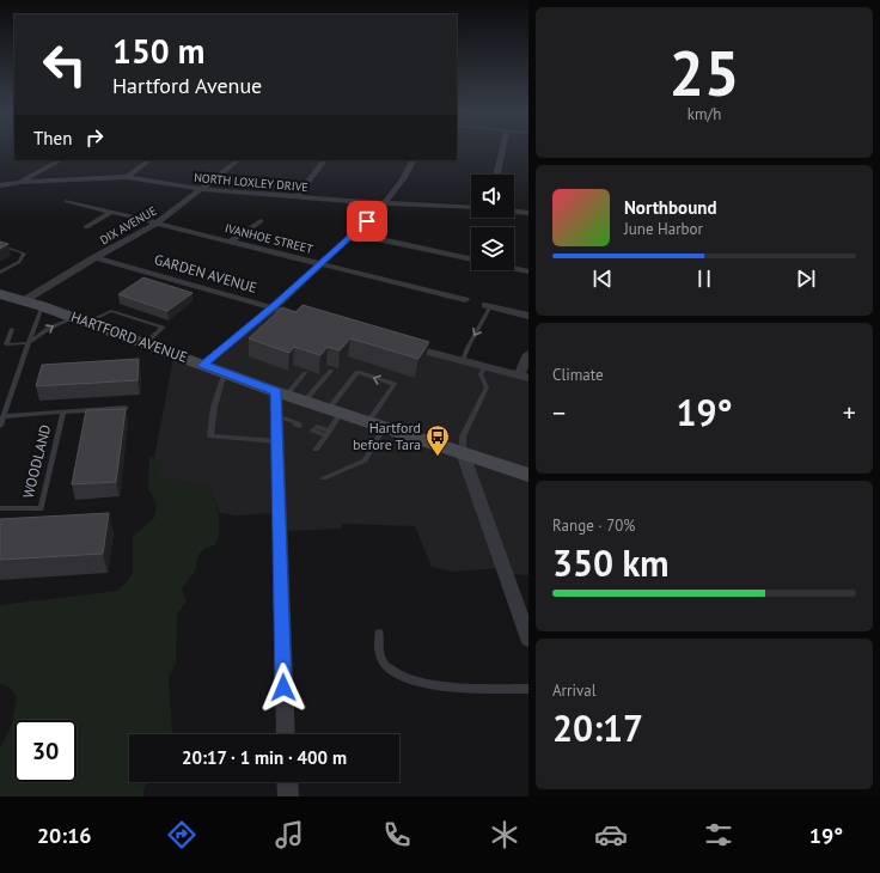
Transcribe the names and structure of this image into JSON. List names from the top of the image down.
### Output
{
  "streets": {
    "main road": ["HARTFORD AVENUE"],
    "street": [
      "NORTH LOXLEY DRIVE",
      "DIX AVENUE",
      "IVANHOE STREET",
      "GARDEN AVENUE"
    ],
    "lane": ["WOODLAND"]
  },
  "crossings": [
    ["NORTH LOXLEY DRIVE", "DIX AVENUE"],
    ["DIX AVENUE", "IVANHOE STREET"],
    ["DIX AVENUE", "GARDEN AVENUE"],
    ["DIX AVENUE", "HARTFORD AVENUE"]
  ],
  "places": {
    "bus stop": ["Hartford before Tara"]
  },
  "page": {
    "tile": [
      ["25", "km/h"],
      "Climate",
      ["Range · 70%", "350 km"],
      ["Arrival", "20:17"]
    ],
    "turn": ["150 m", "Hartford Avenue"],
    "then": "Then",
    "song": ["Northbound", "June Harbor"],
    "heat": ["−", "19°", "+"],
    "limit": "30",
    "trip": "20:17 · 1 min · 400 m",
    "tabs": ["20:16", "19°"]
  }
}
